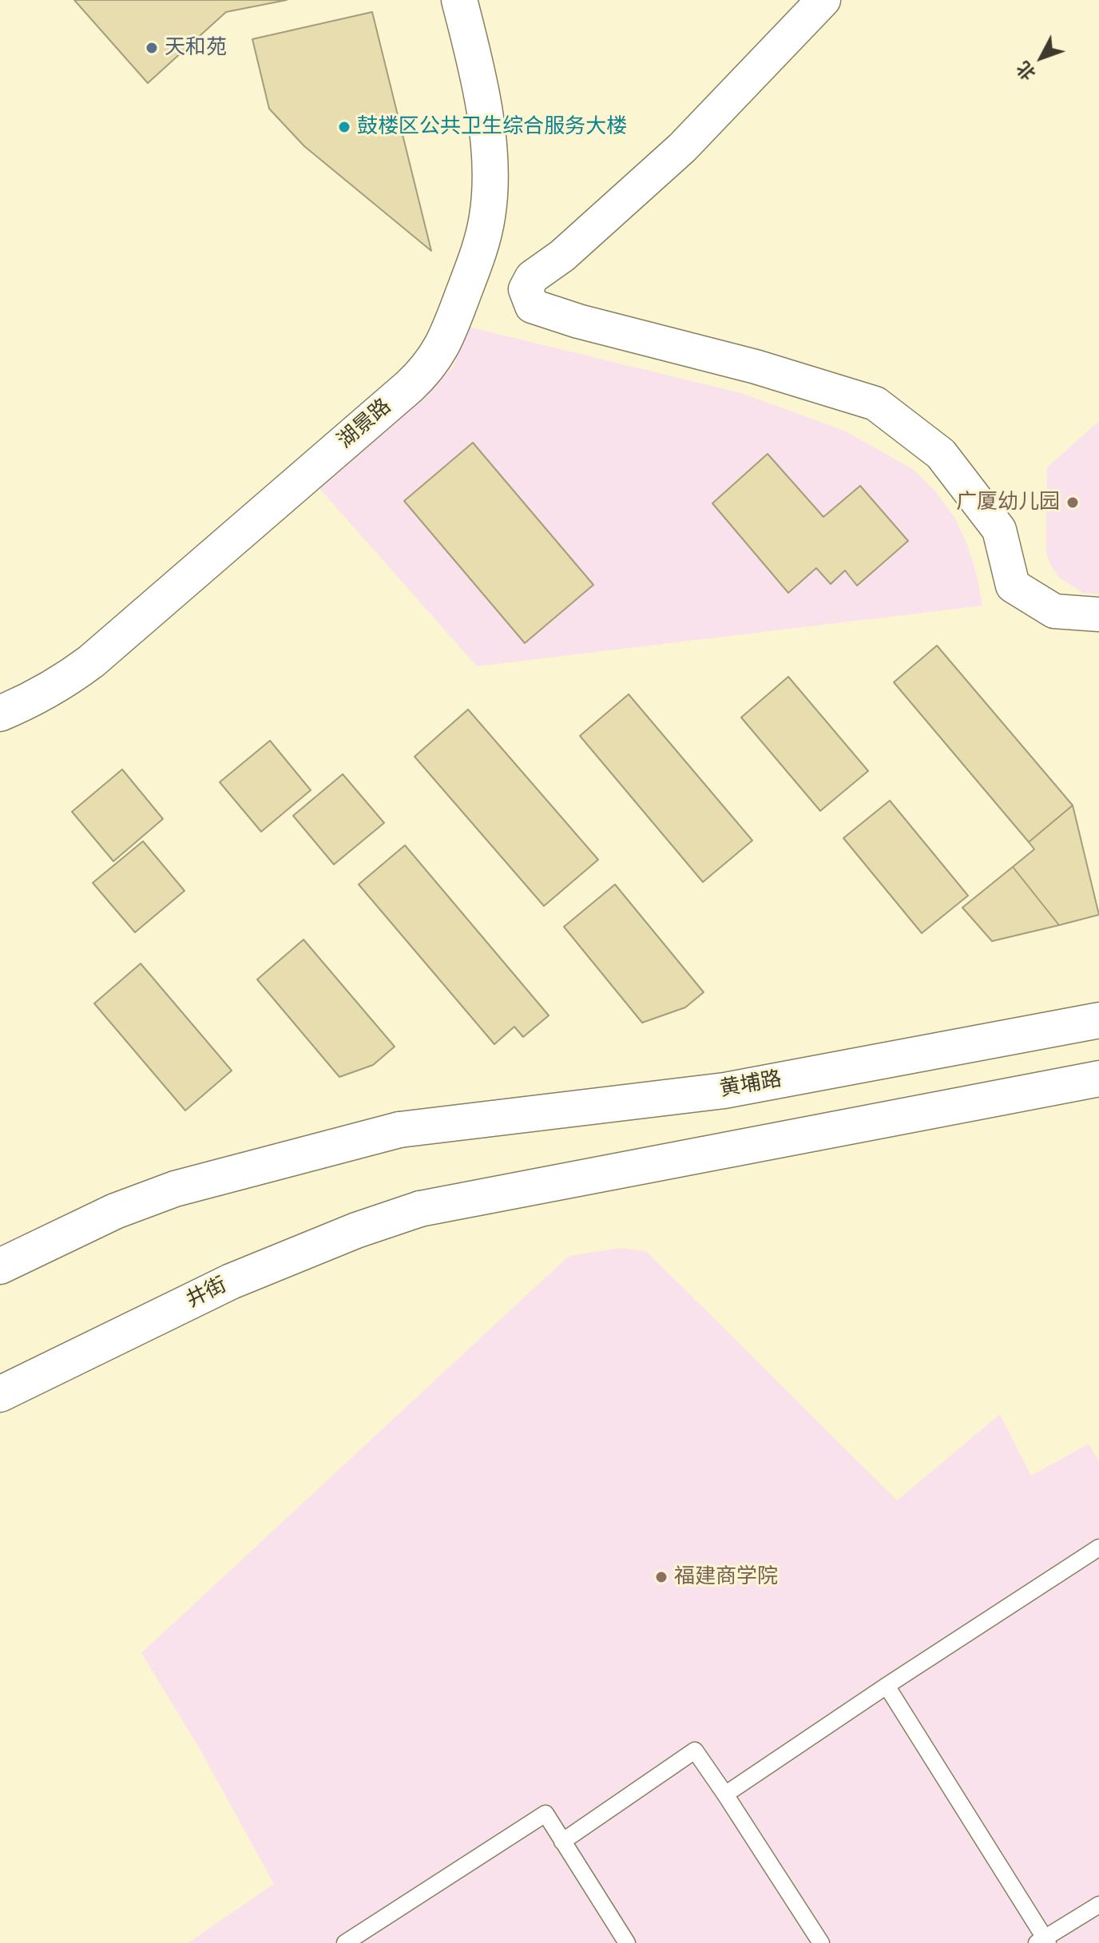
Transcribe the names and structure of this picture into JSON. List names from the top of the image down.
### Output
{
  "streets": {
    "street": ["湖景路", "黄埔路", "井街"]
  },
  "places": [
    "天和苑",
    "鼓楼区公共卫生综合服务大楼",
    "广厦幼儿园",
    "福建商学院"
  ],
  "north": "bottom left"
}
